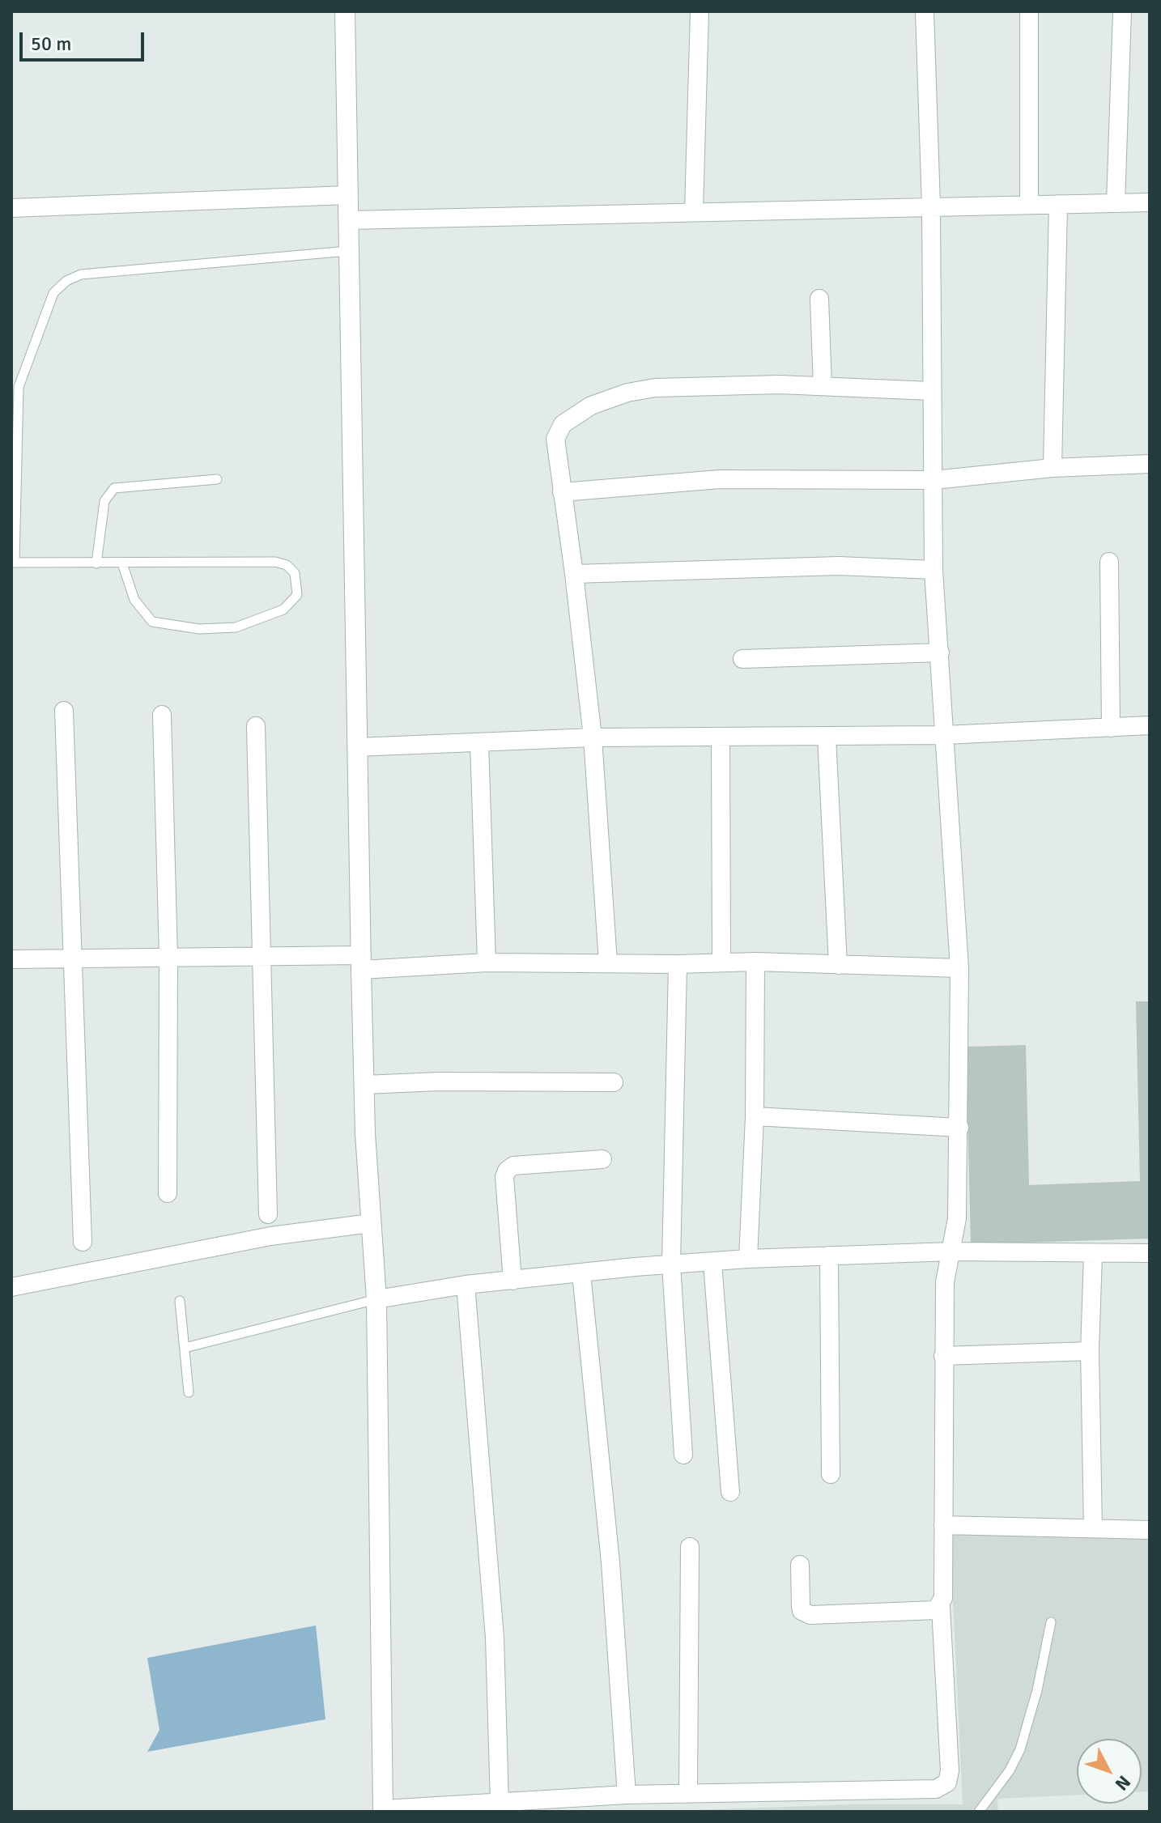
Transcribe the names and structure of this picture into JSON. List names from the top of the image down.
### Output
{
  "scale_bar": "50 m",
  "north": "bottom right"
}
